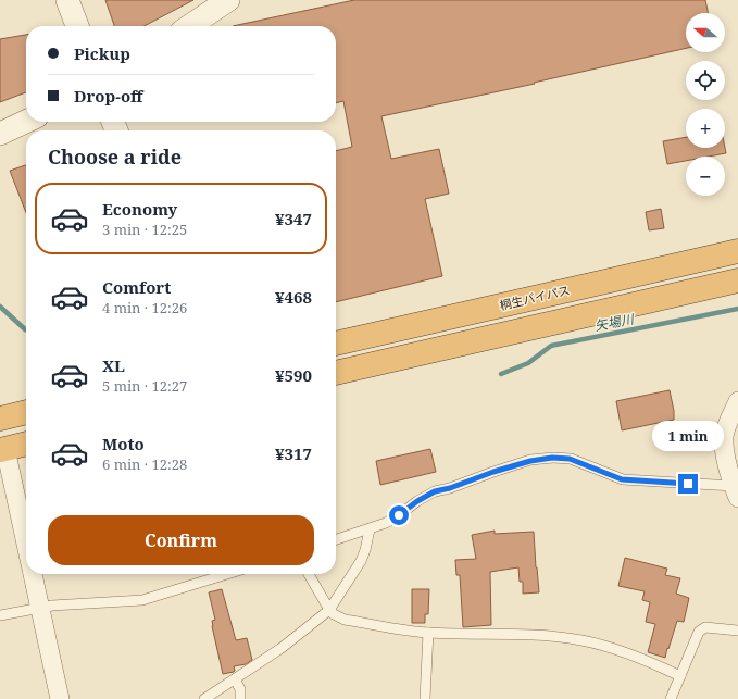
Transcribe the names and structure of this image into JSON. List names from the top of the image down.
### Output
{
  "streets": {
    "highway": ["桐生バイパス"]
  },
  "water": ["矢場川"],
  "north": "left",
  "page": {
    "map_buttons": ["+", "−"],
    "banner": ["Pickup", "Drop-off"],
    "heading": "Choose a ride",
    "list": [
      {
        "name": "Economy",
        "note": "3 min · 12:25",
        "value": "¥347"
      },
      {
        "name": "Comfort",
        "note": "4 min · 12:26",
        "value": "¥468"
      },
      {
        "name": "XL",
        "note": "5 min · 12:27",
        "value": "¥590"
      },
      {
        "name": "Moto",
        "note": "6 min · 12:28",
        "value": "¥317"
      }
    ],
    "bubble": "1 min",
    "buttons": "Confirm"
  }
}
